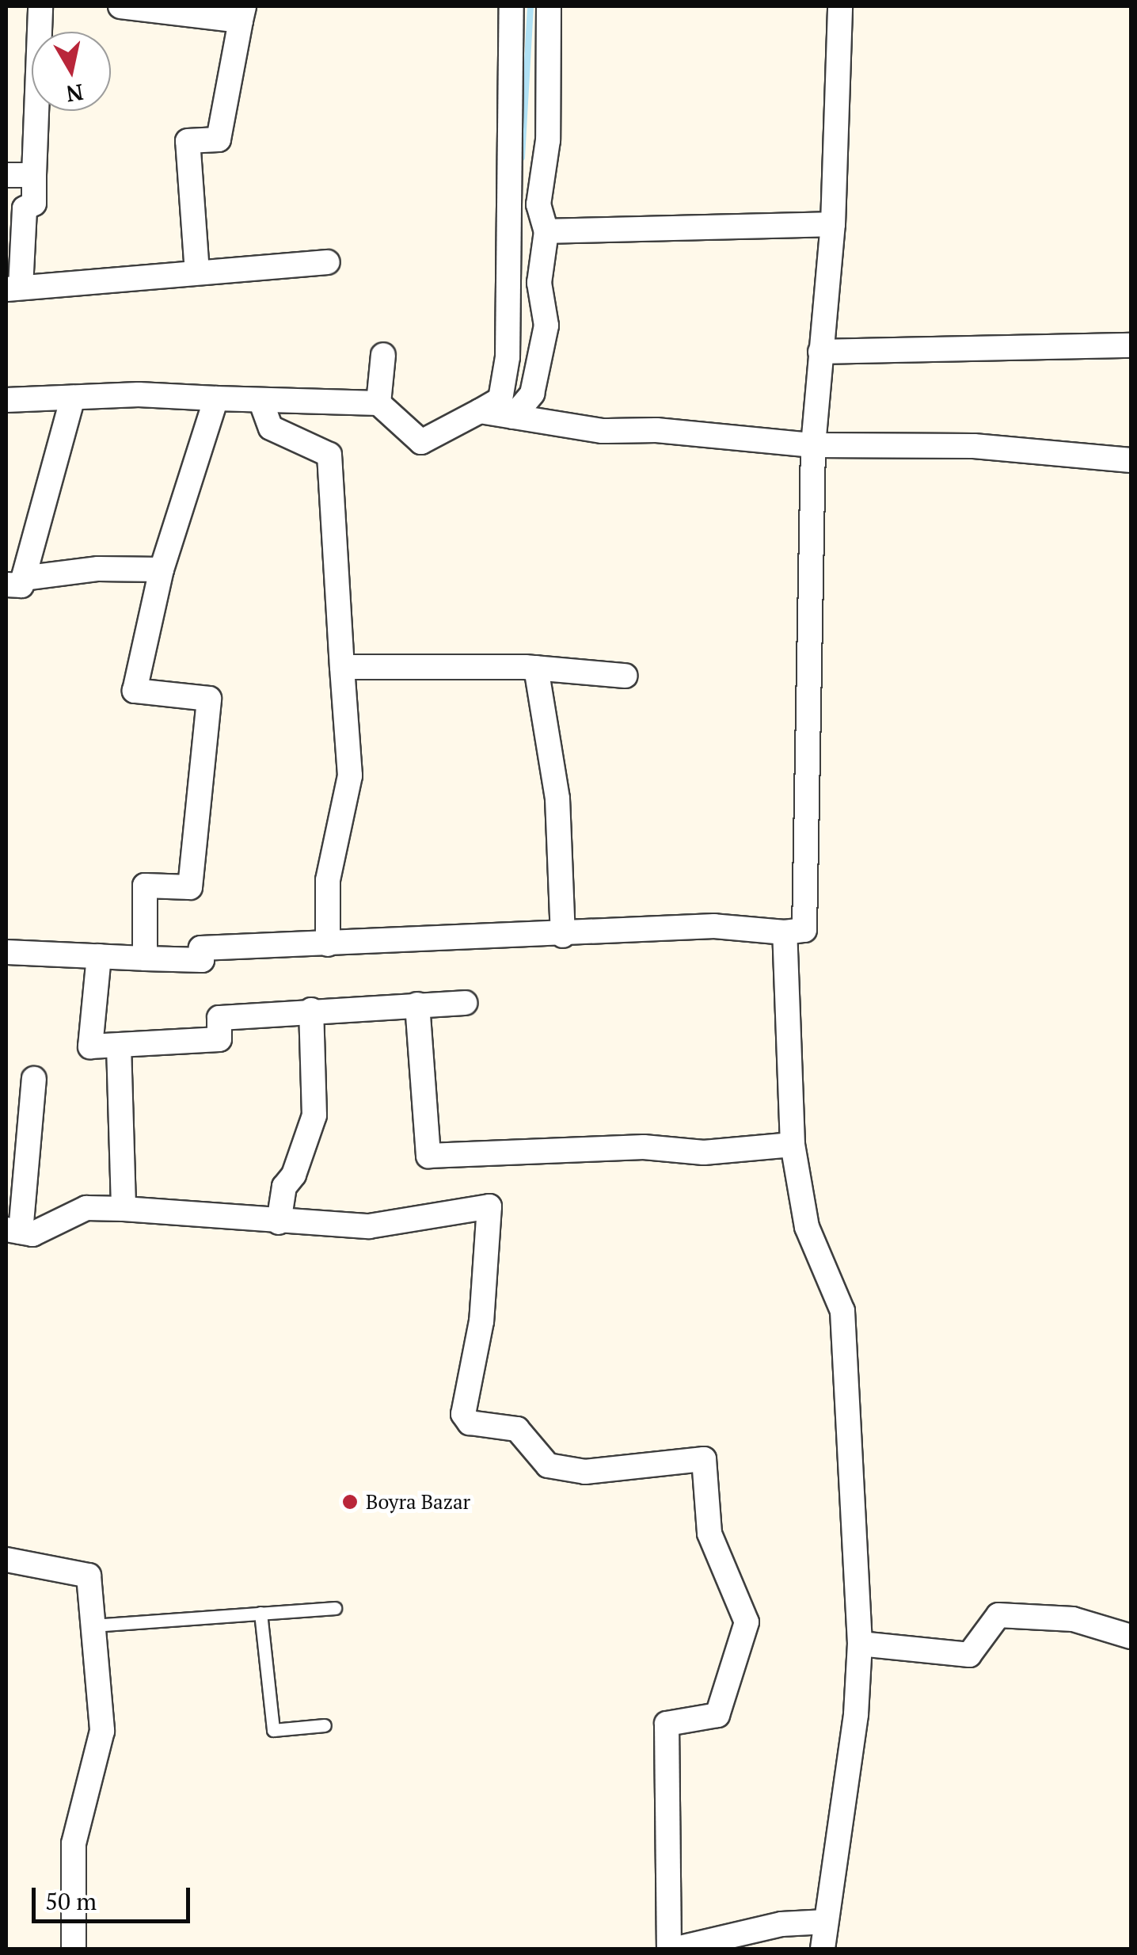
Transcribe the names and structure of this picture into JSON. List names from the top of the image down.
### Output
{
  "places": ["Boyra Bazar"],
  "scale_bar": "50 m",
  "north": "bottom"
}
